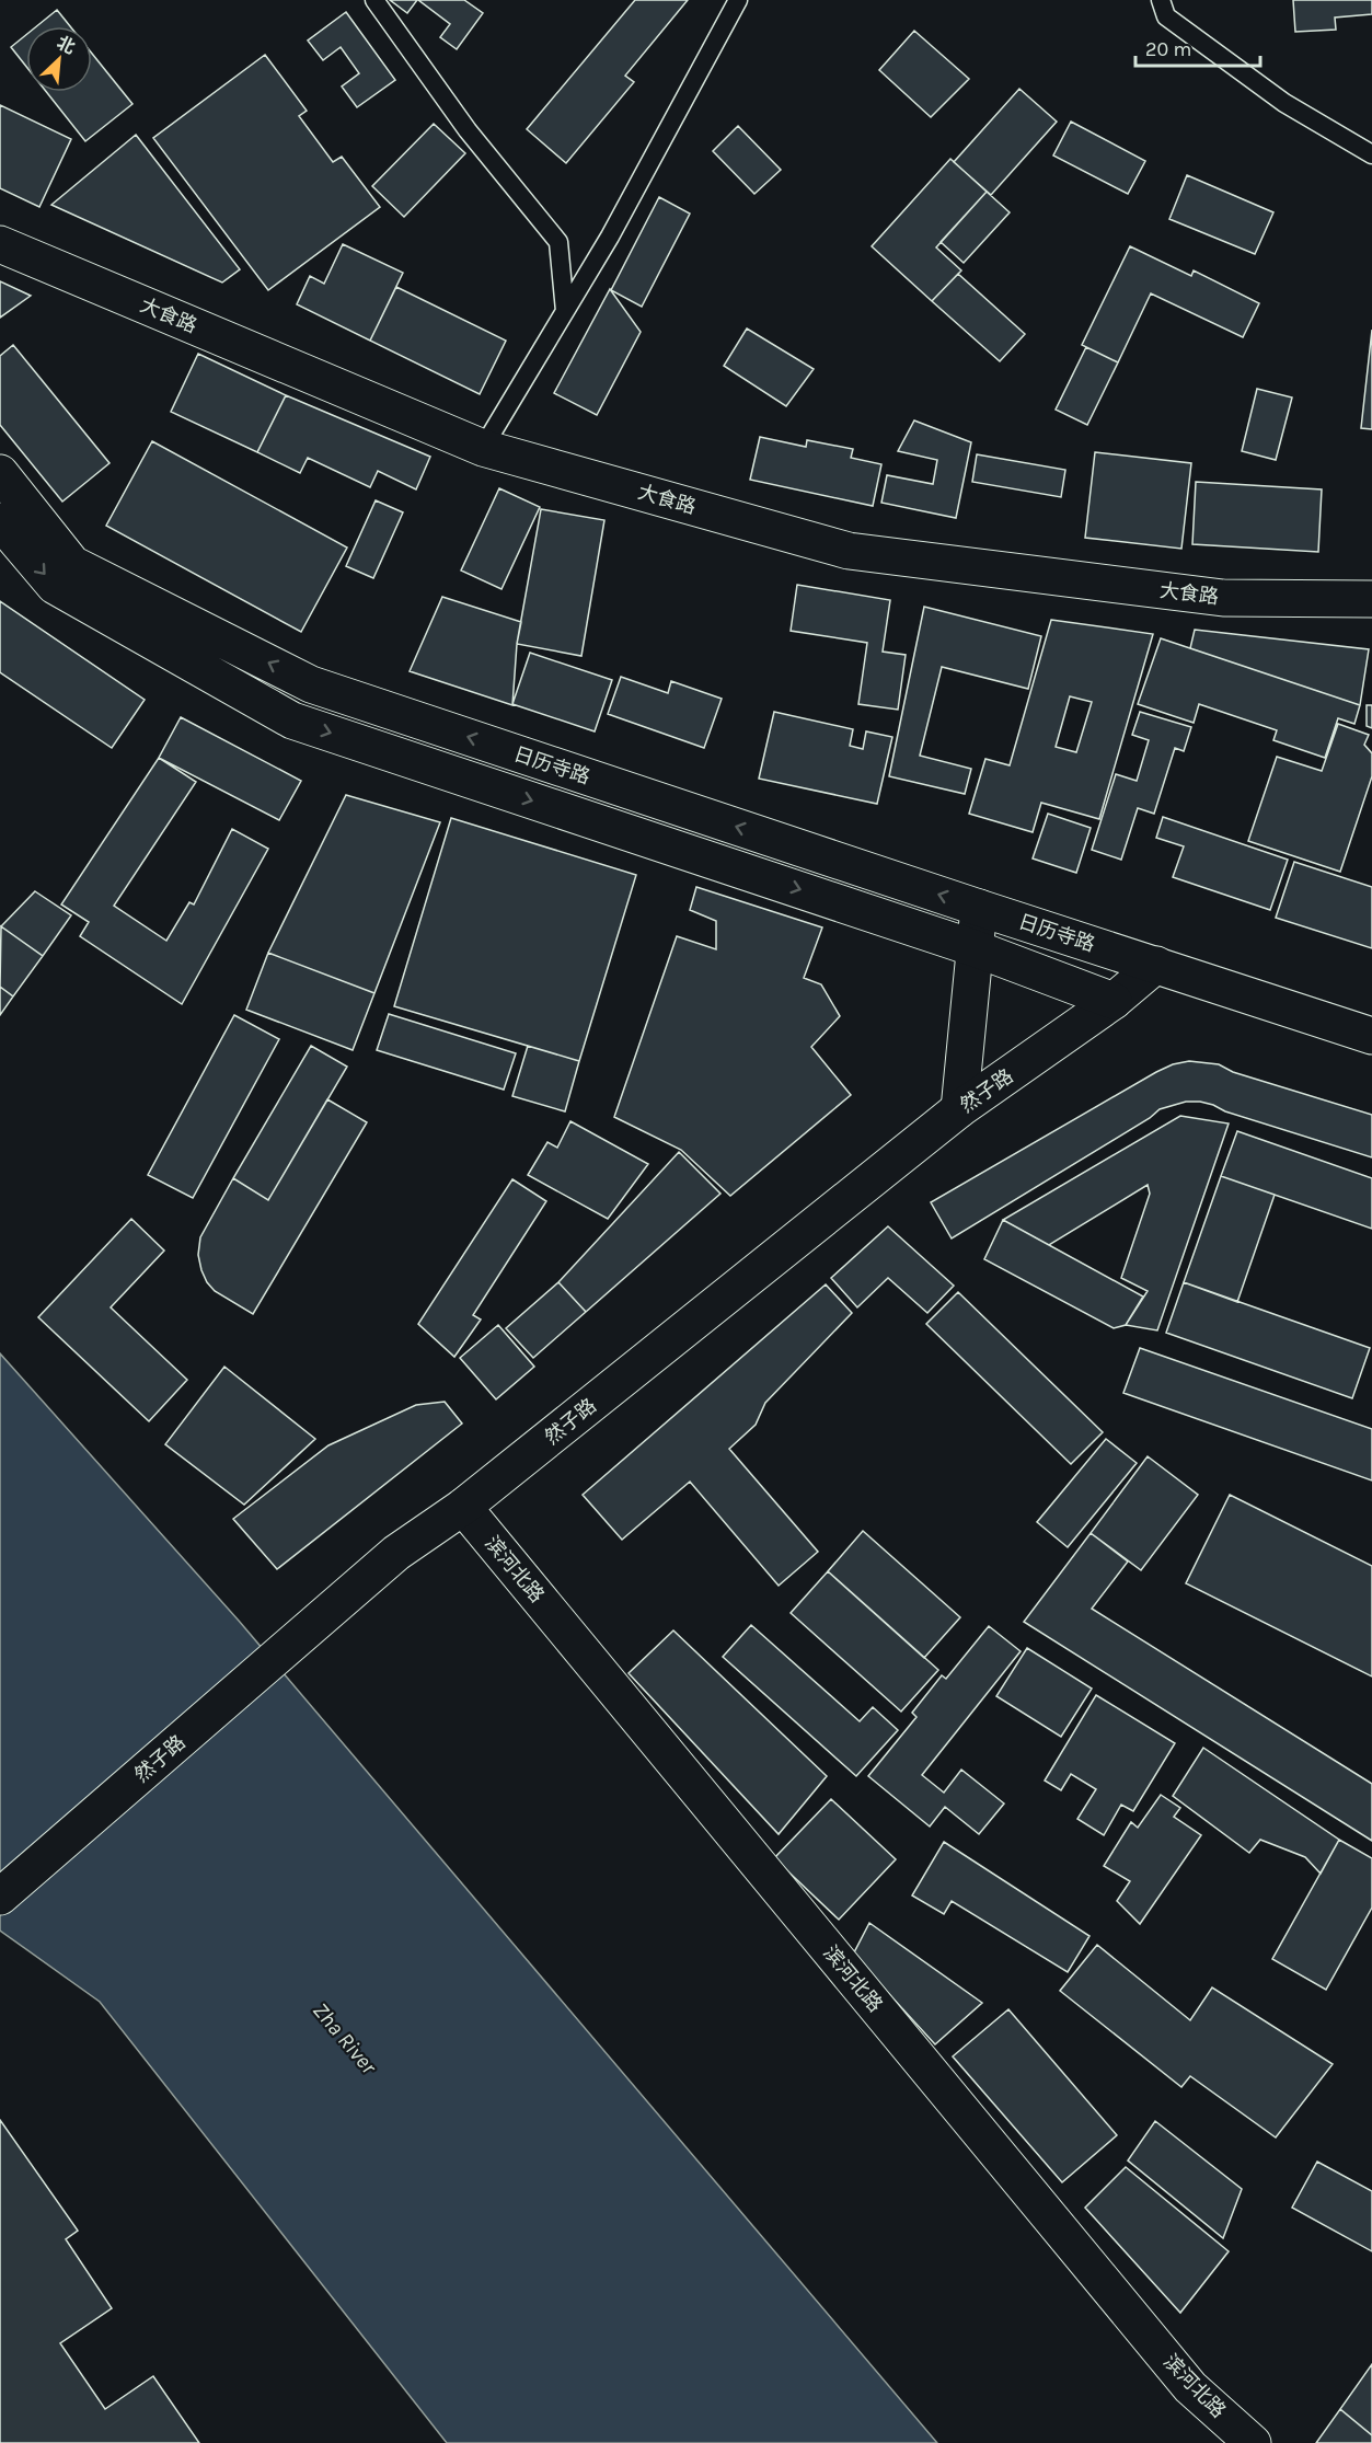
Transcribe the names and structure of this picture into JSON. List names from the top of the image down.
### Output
{
  "streets": {
    "main road": [
      "大食路",
      "日历寺路",
      "然子路",
      "滨河北路"
    ]
  },
  "crossings": [
    ["日历寺路", "然子路"],
    ["然子路", "滨河北路"]
  ],
  "water": ["Zha River"],
  "scale_bar": "20 m",
  "north": "top right"
}
